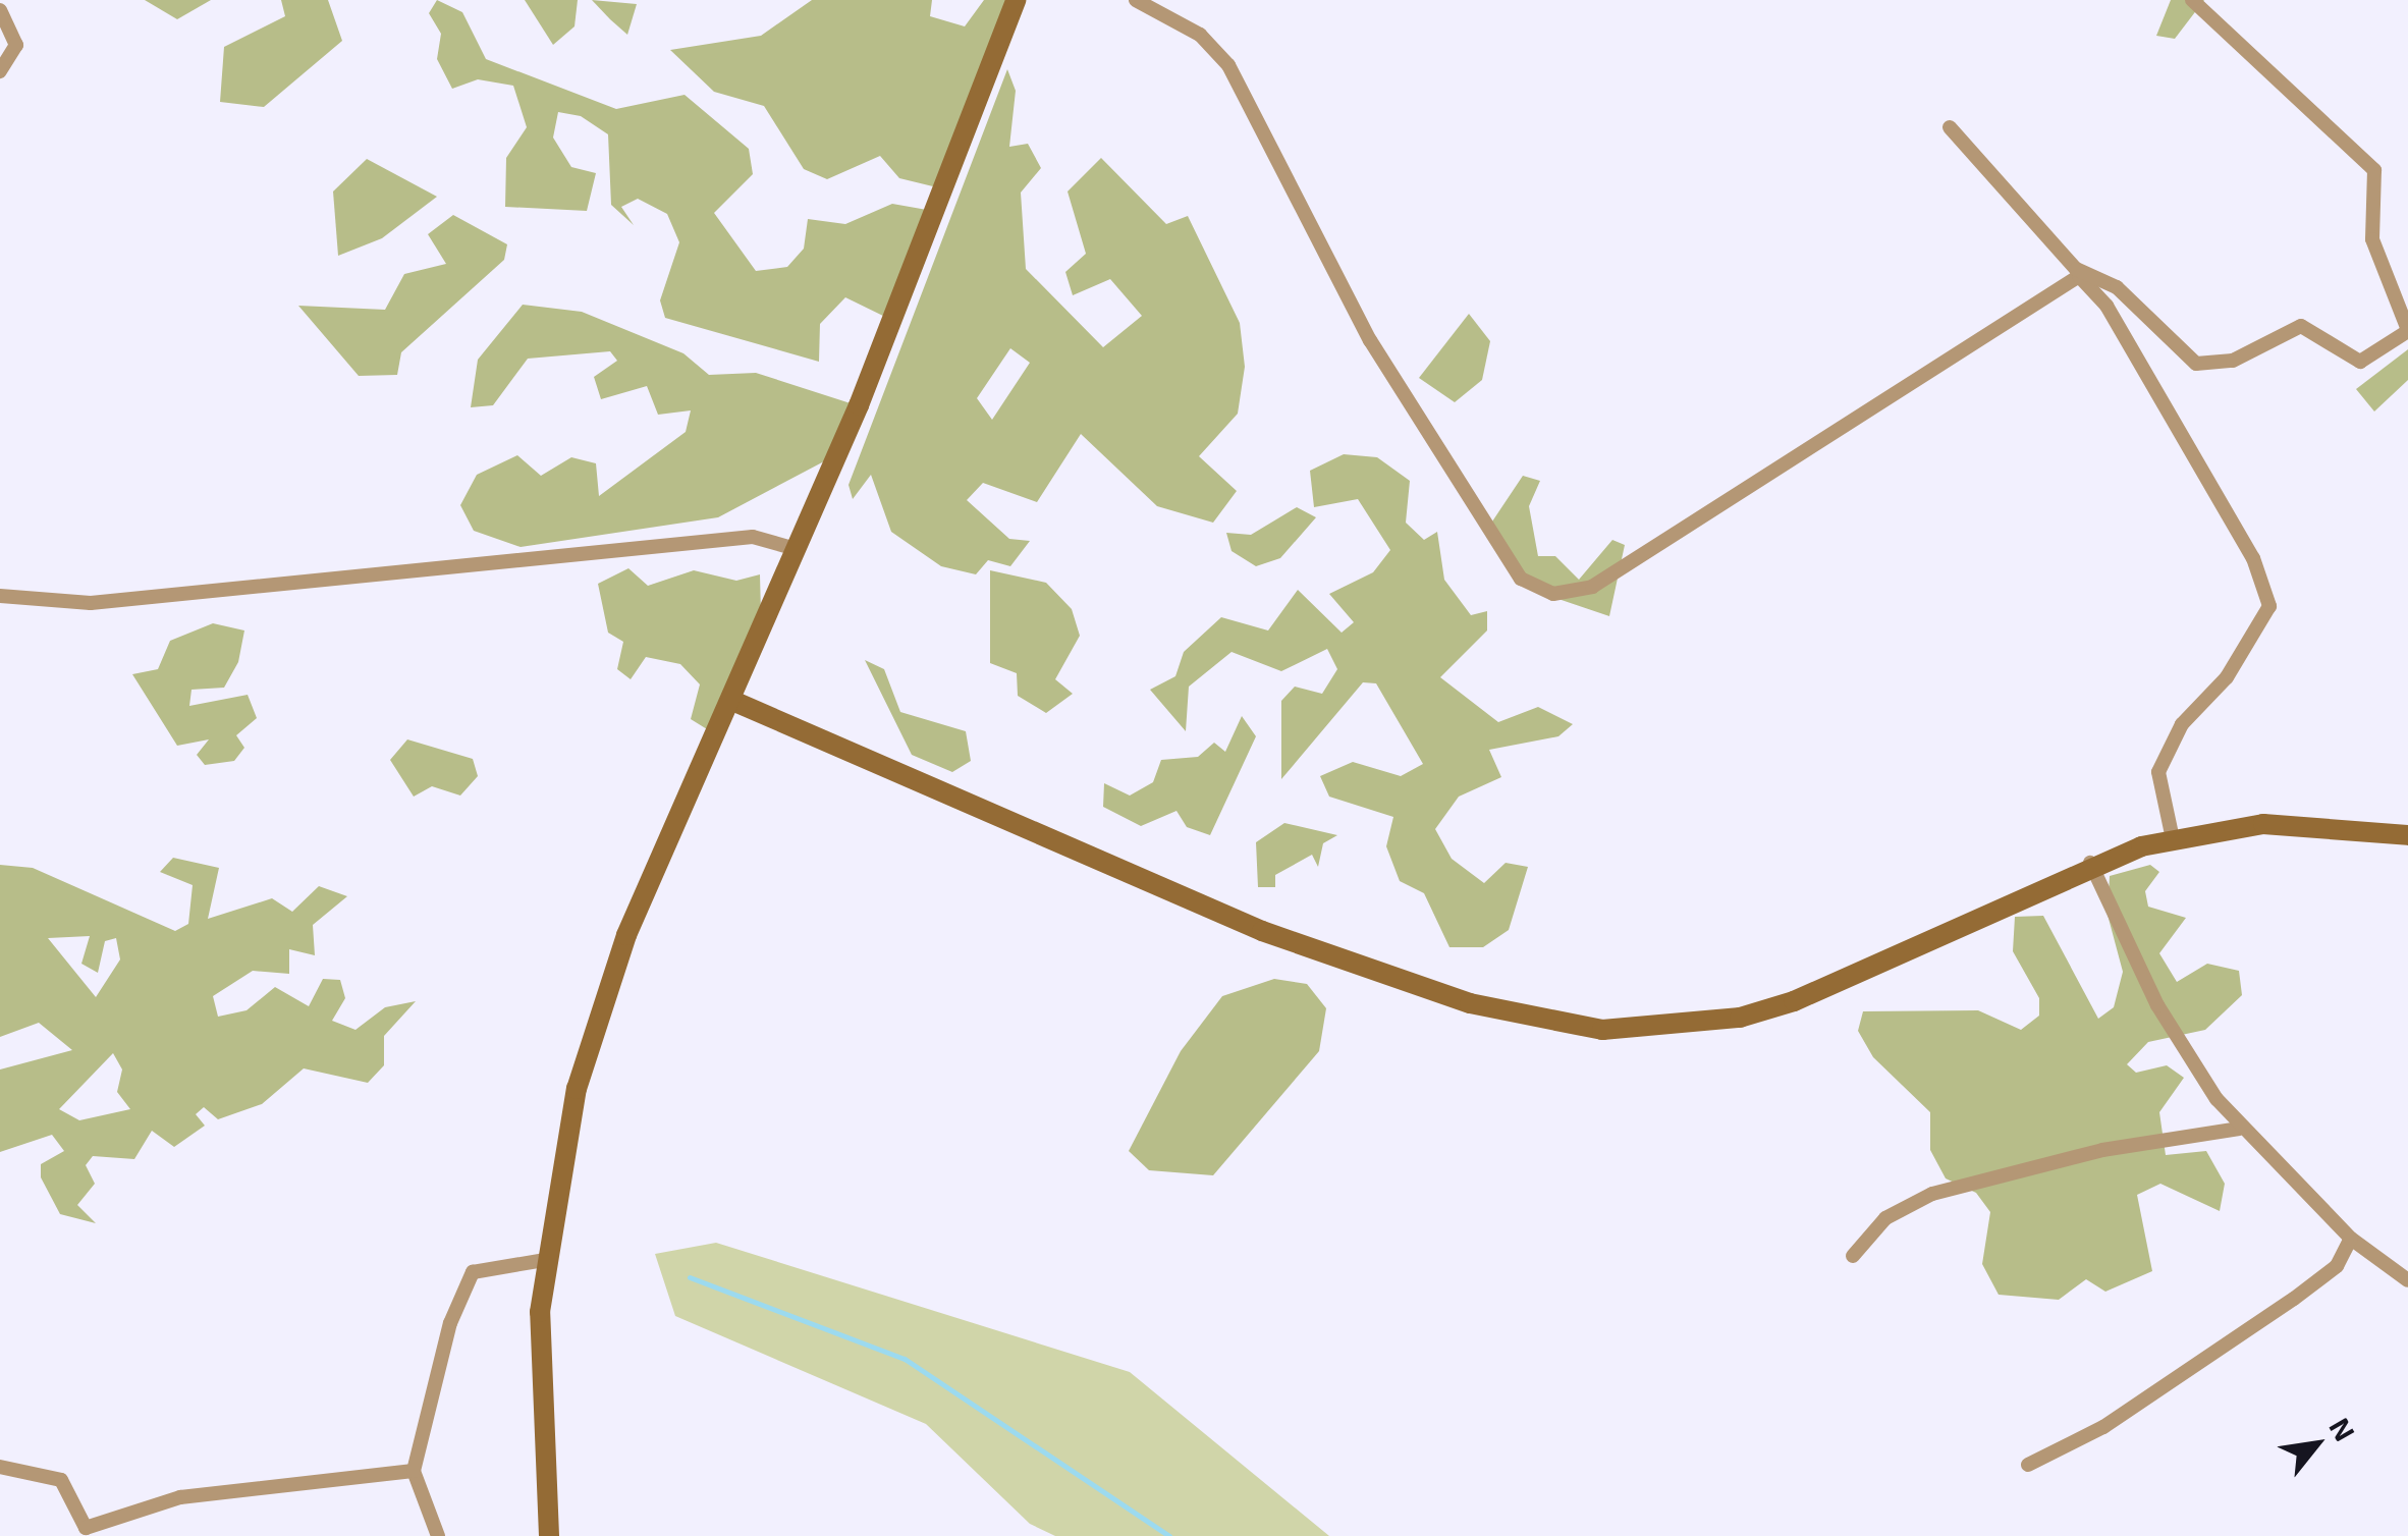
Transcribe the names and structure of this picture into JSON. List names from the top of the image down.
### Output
{
  "north": "top right"
}
